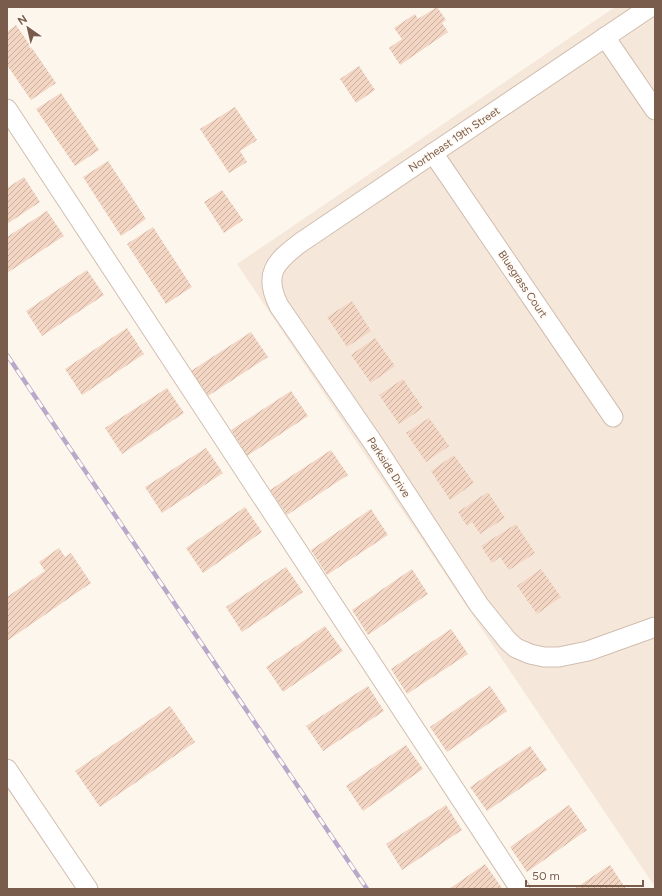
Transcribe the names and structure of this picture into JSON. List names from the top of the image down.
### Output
{
  "streets": {
    "street": ["Northeast 19th Street", "Bluegrass Court", "Parkside Drive"]
  },
  "crossings": [
    ["Northeast 19th Street", "Bluegrass Court"],
    ["Northeast 19th Street", "Parkside Drive"]
  ],
  "scale_bar": "50 m",
  "north": "top left"
}
